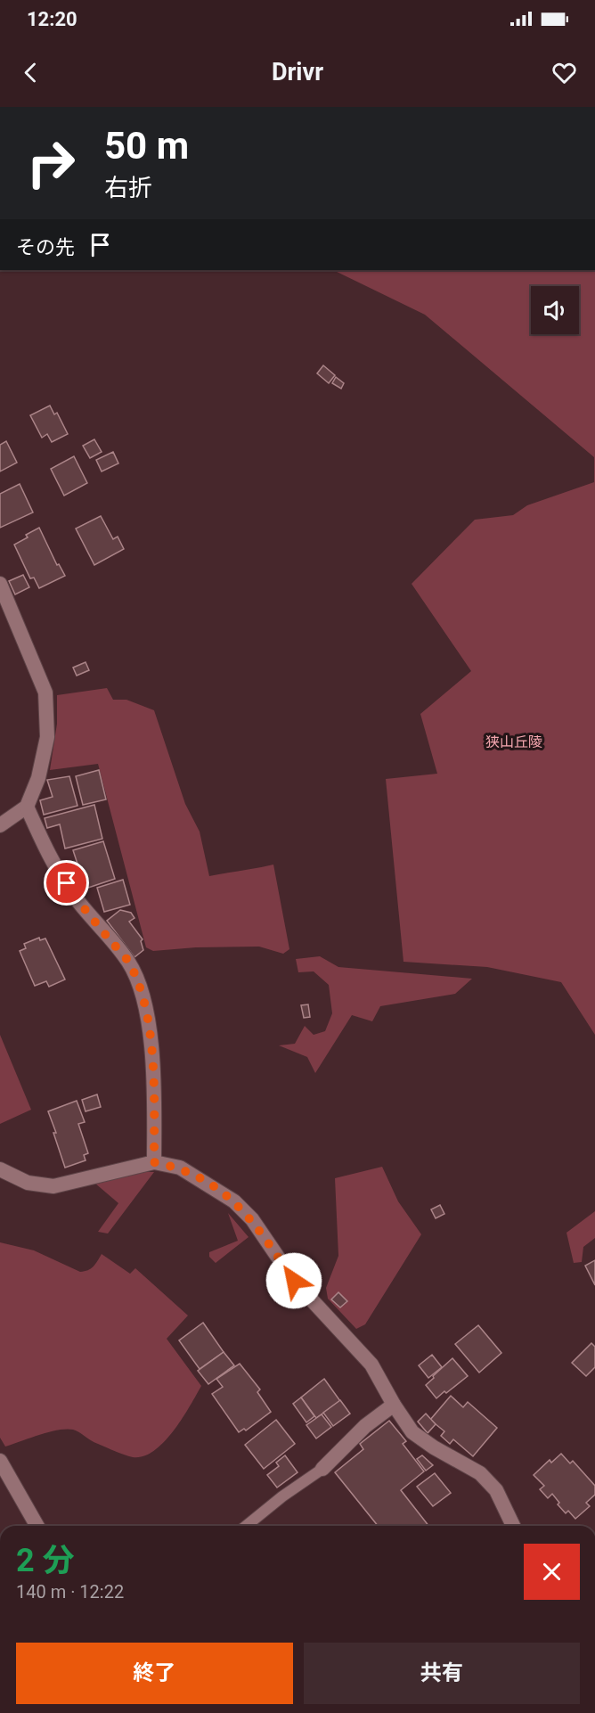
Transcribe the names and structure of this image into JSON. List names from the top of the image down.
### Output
{
  "parks": ["狭山丘陵"],
  "page": {
    "status": "12:20",
    "header": "Drivr",
    "turn": ["50 m", "右折"],
    "then": "その先",
    "heading": ["2 分", "140 m · 12:22"],
    "buttons": ["終了", "共有"]
  }
}
